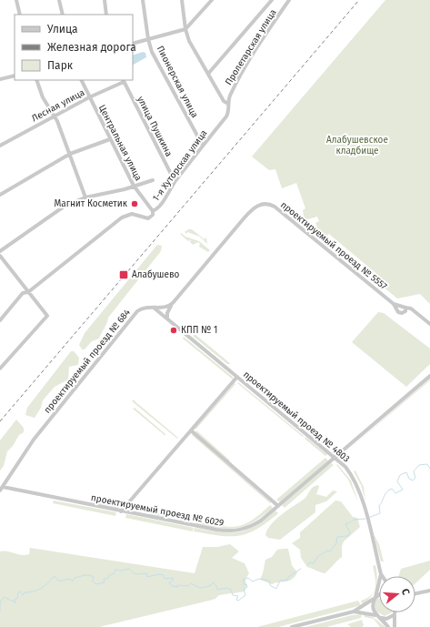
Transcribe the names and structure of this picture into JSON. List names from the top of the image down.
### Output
{
  "streets": {
    "street": [
      "Пролетарская улица",
      "Пионерская улица",
      "Лесная улица",
      "улица Пушкина",
      "Центральная улица",
      "1-я Хуторская улица",
      "проектируемый проезд № 5557",
      "проектируемый проезд № 684",
      "проектируемый проезд № 4803",
      "проектируемый проезд № 6029"
    ]
  },
  "crossings": [
    ["Пролетарская улица", "1-я Хуторская улица"],
    ["Пионерская улица", "1-я Хуторская улица"],
    ["Лесная улица", "улица Пушкина"],
    ["Лесная улица", "Центральная улица"],
    ["улица Пушкина", "1-я Хуторская улица"],
    ["Центральная улица", "1-я Хуторская улица"],
    ["проектируемый проезд № 5557", "проектируемый проезд № 684"],
    ["проектируемый проезд № 684", "проектируемый проезд № 4803"],
    ["проектируемый проезд № 684", "проектируемый проезд № 6029"],
    ["проектируемый проезд № 4803", "проектируемый проезд № 6029"]
  ],
  "parks": ["Алабушевское кладбище"],
  "places": {
    "other": ["Магнит Косметик", "КПП № 1"],
    "transit": ["Алабушево"]
  },
  "legend": ["Улица", "Железная дорога", "Парк"],
  "north": "right"
}
